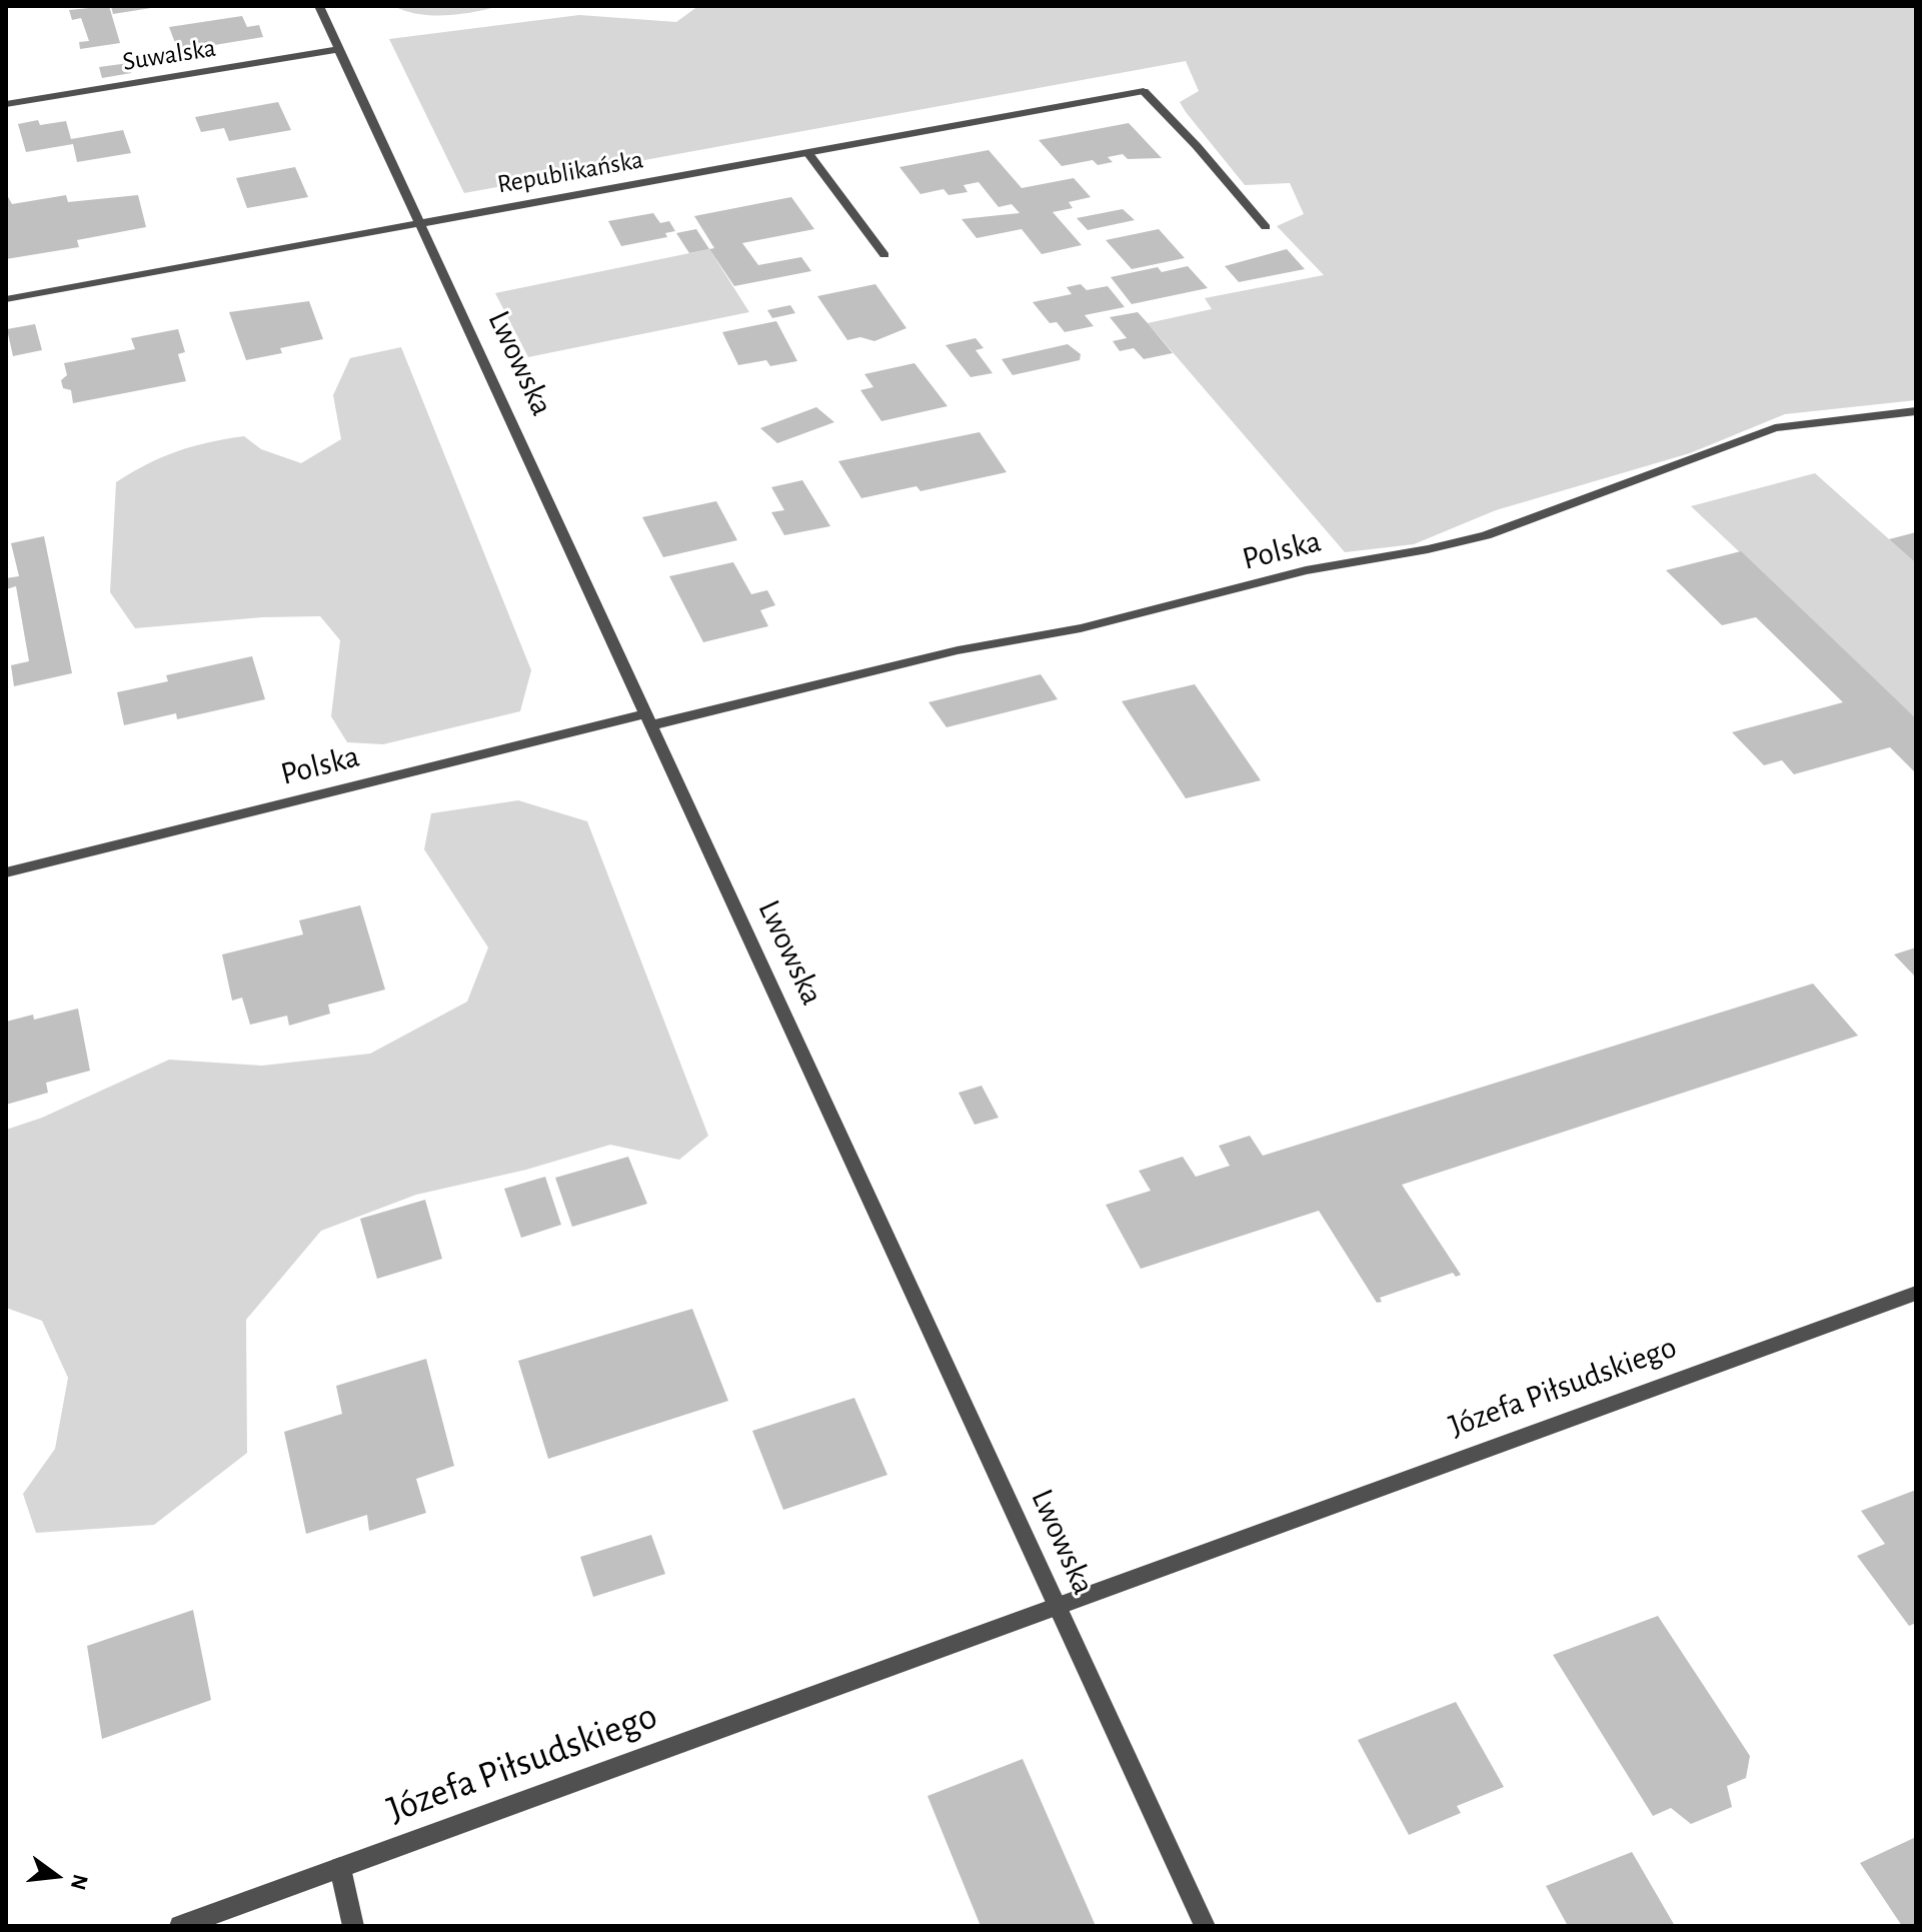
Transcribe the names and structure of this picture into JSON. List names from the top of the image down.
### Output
{
  "streets": {
    "street": [
      "Suwalska",
      "Republikańska",
      "Lwowska",
      "Polska",
      "Józefa Piłsudskiego"
    ]
  },
  "crossings": [
    ["Suwalska", "Lwowska"],
    ["Republikańska", "Lwowska"],
    ["Lwowska", "Polska"],
    ["Lwowska", "Józefa Piłsudskiego"]
  ],
  "north": "right"
}
